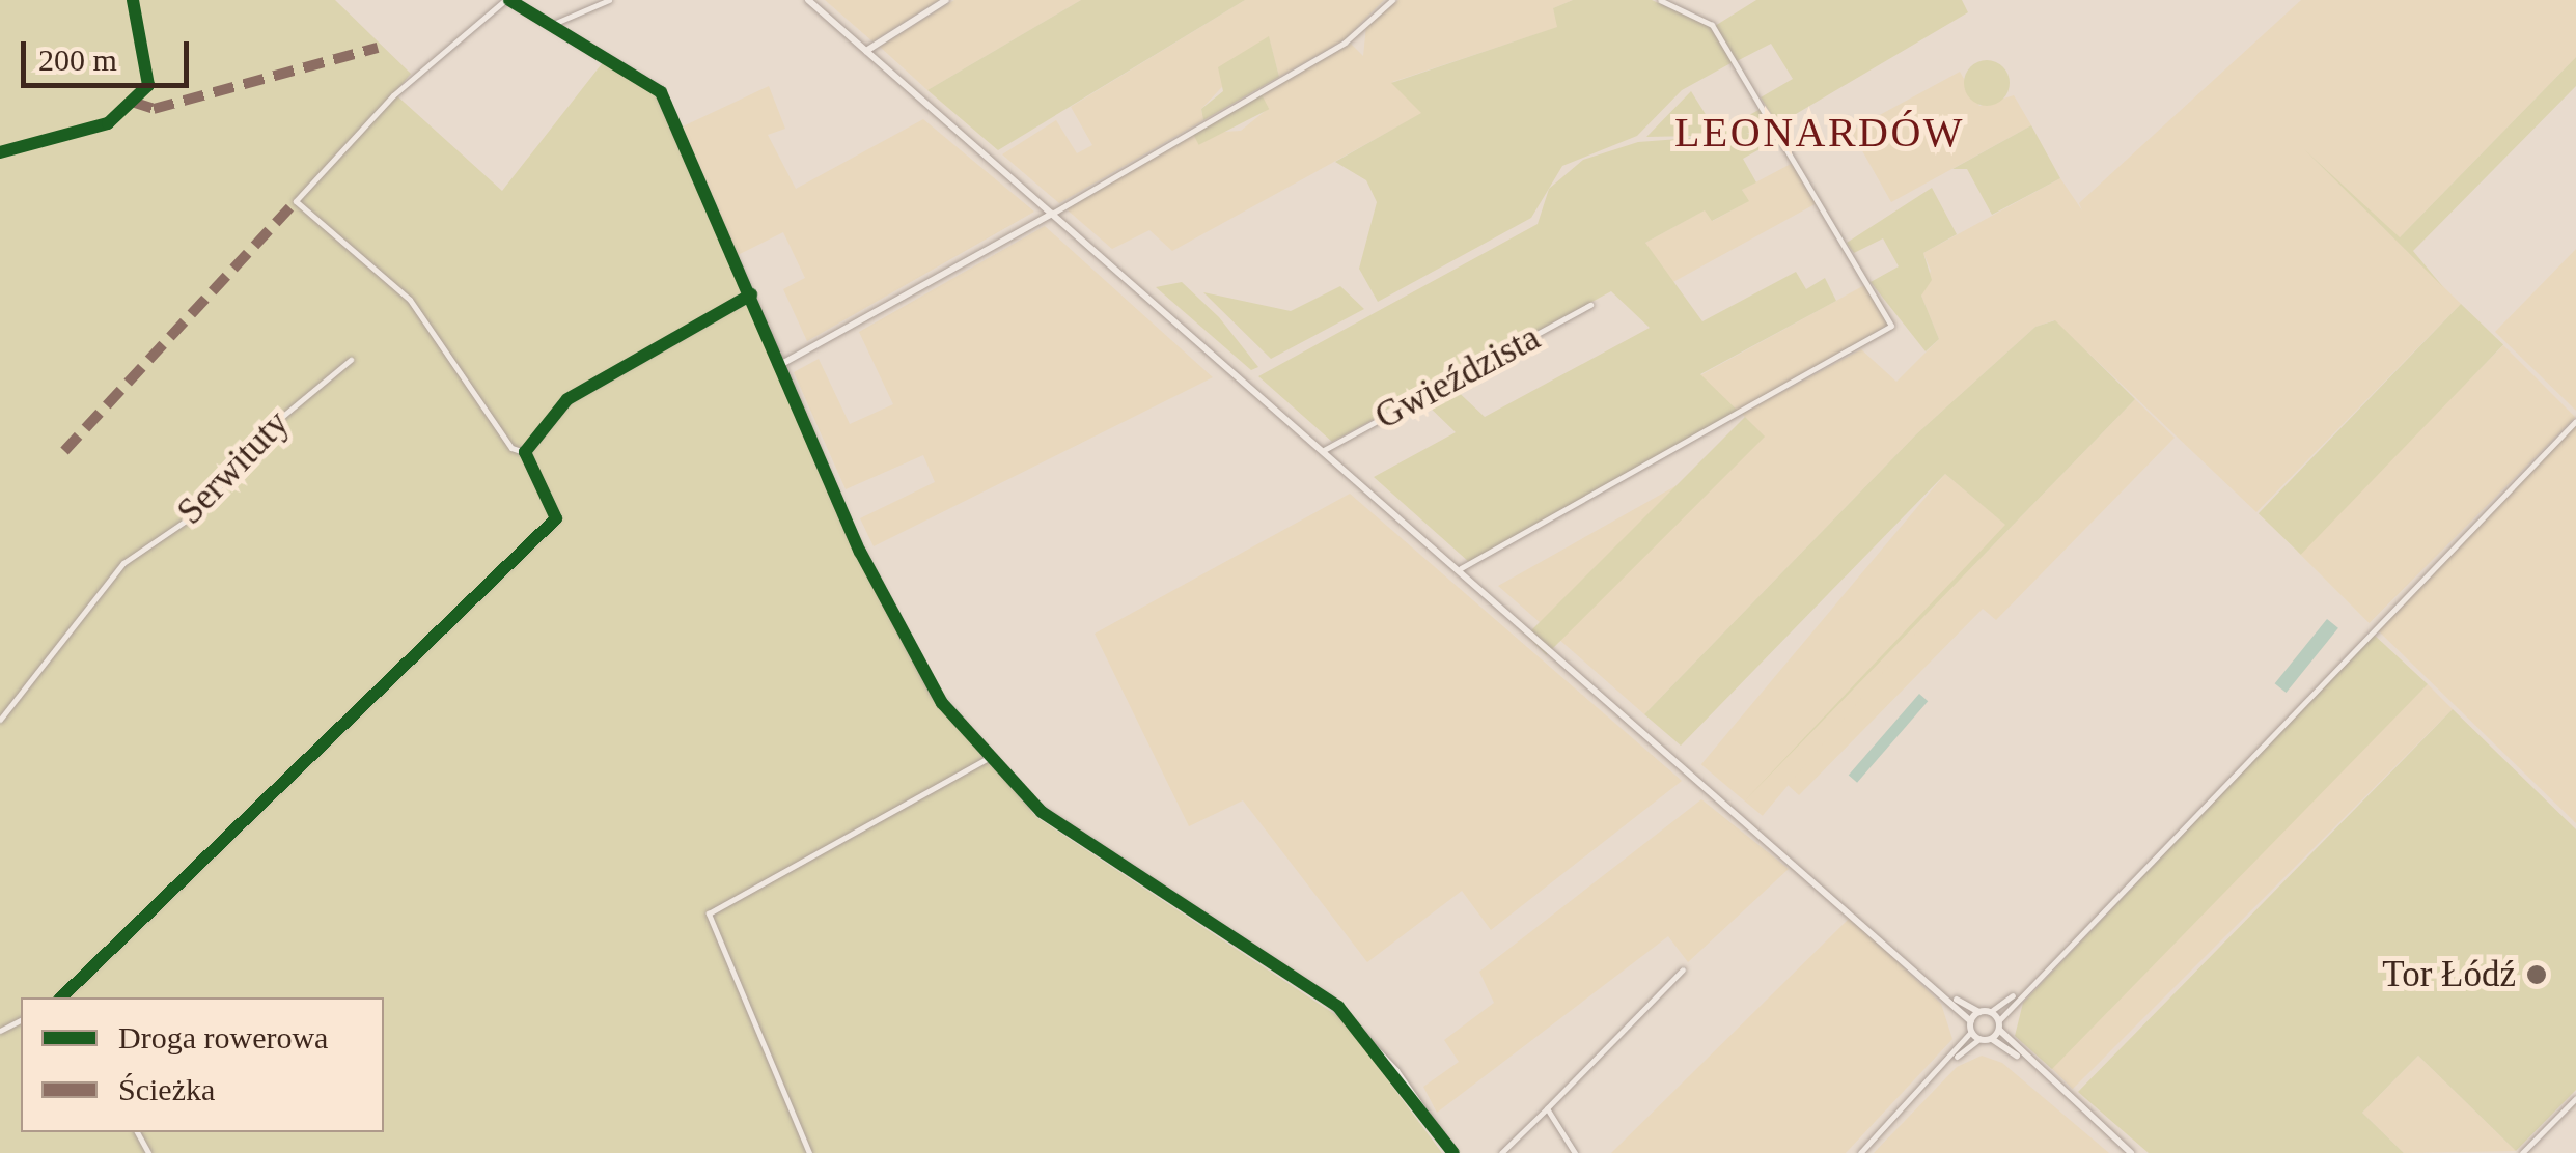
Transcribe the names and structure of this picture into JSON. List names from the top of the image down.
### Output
{
  "streets": {
    "street": ["Gwieździsta", "Serwituty"]
  },
  "districts": ["LEONARDÓW"],
  "places": ["Tor Łódź"],
  "legend": ["Droga rowerowa", "Ścieżka"],
  "scale_bar": "200 m"
}
